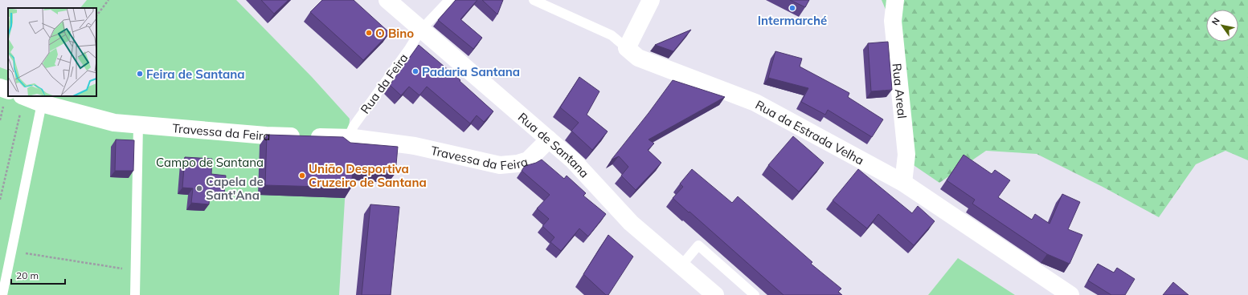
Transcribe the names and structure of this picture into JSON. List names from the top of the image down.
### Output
{
  "streets": {
    "street": [
      "Rua Areal",
      "Travessa da Feira",
      "Rua da Estrada Velha",
      "Rua de Santana"
    ],
    "lane": ["Rua da Feira"]
  },
  "crossings": [
    ["Rua da Feira", "Travessa da Feira"],
    ["Rua da Feira", "Rua de Santana"],
    ["Rua Areal", "Rua da Estrada Velha"],
    ["Travessa da Feira", "Rua de Santana"]
  ],
  "parks": ["Campo de Santana"],
  "places": [
    "Intermarché",
    "O Bino",
    "Padaria Santana",
    "Feira de Santana",
    "União Desportiva Cruzeiro de Santana",
    "Capela de Sant'Ana"
  ],
  "scale_bar": "20 m",
  "north": "top left"
}
